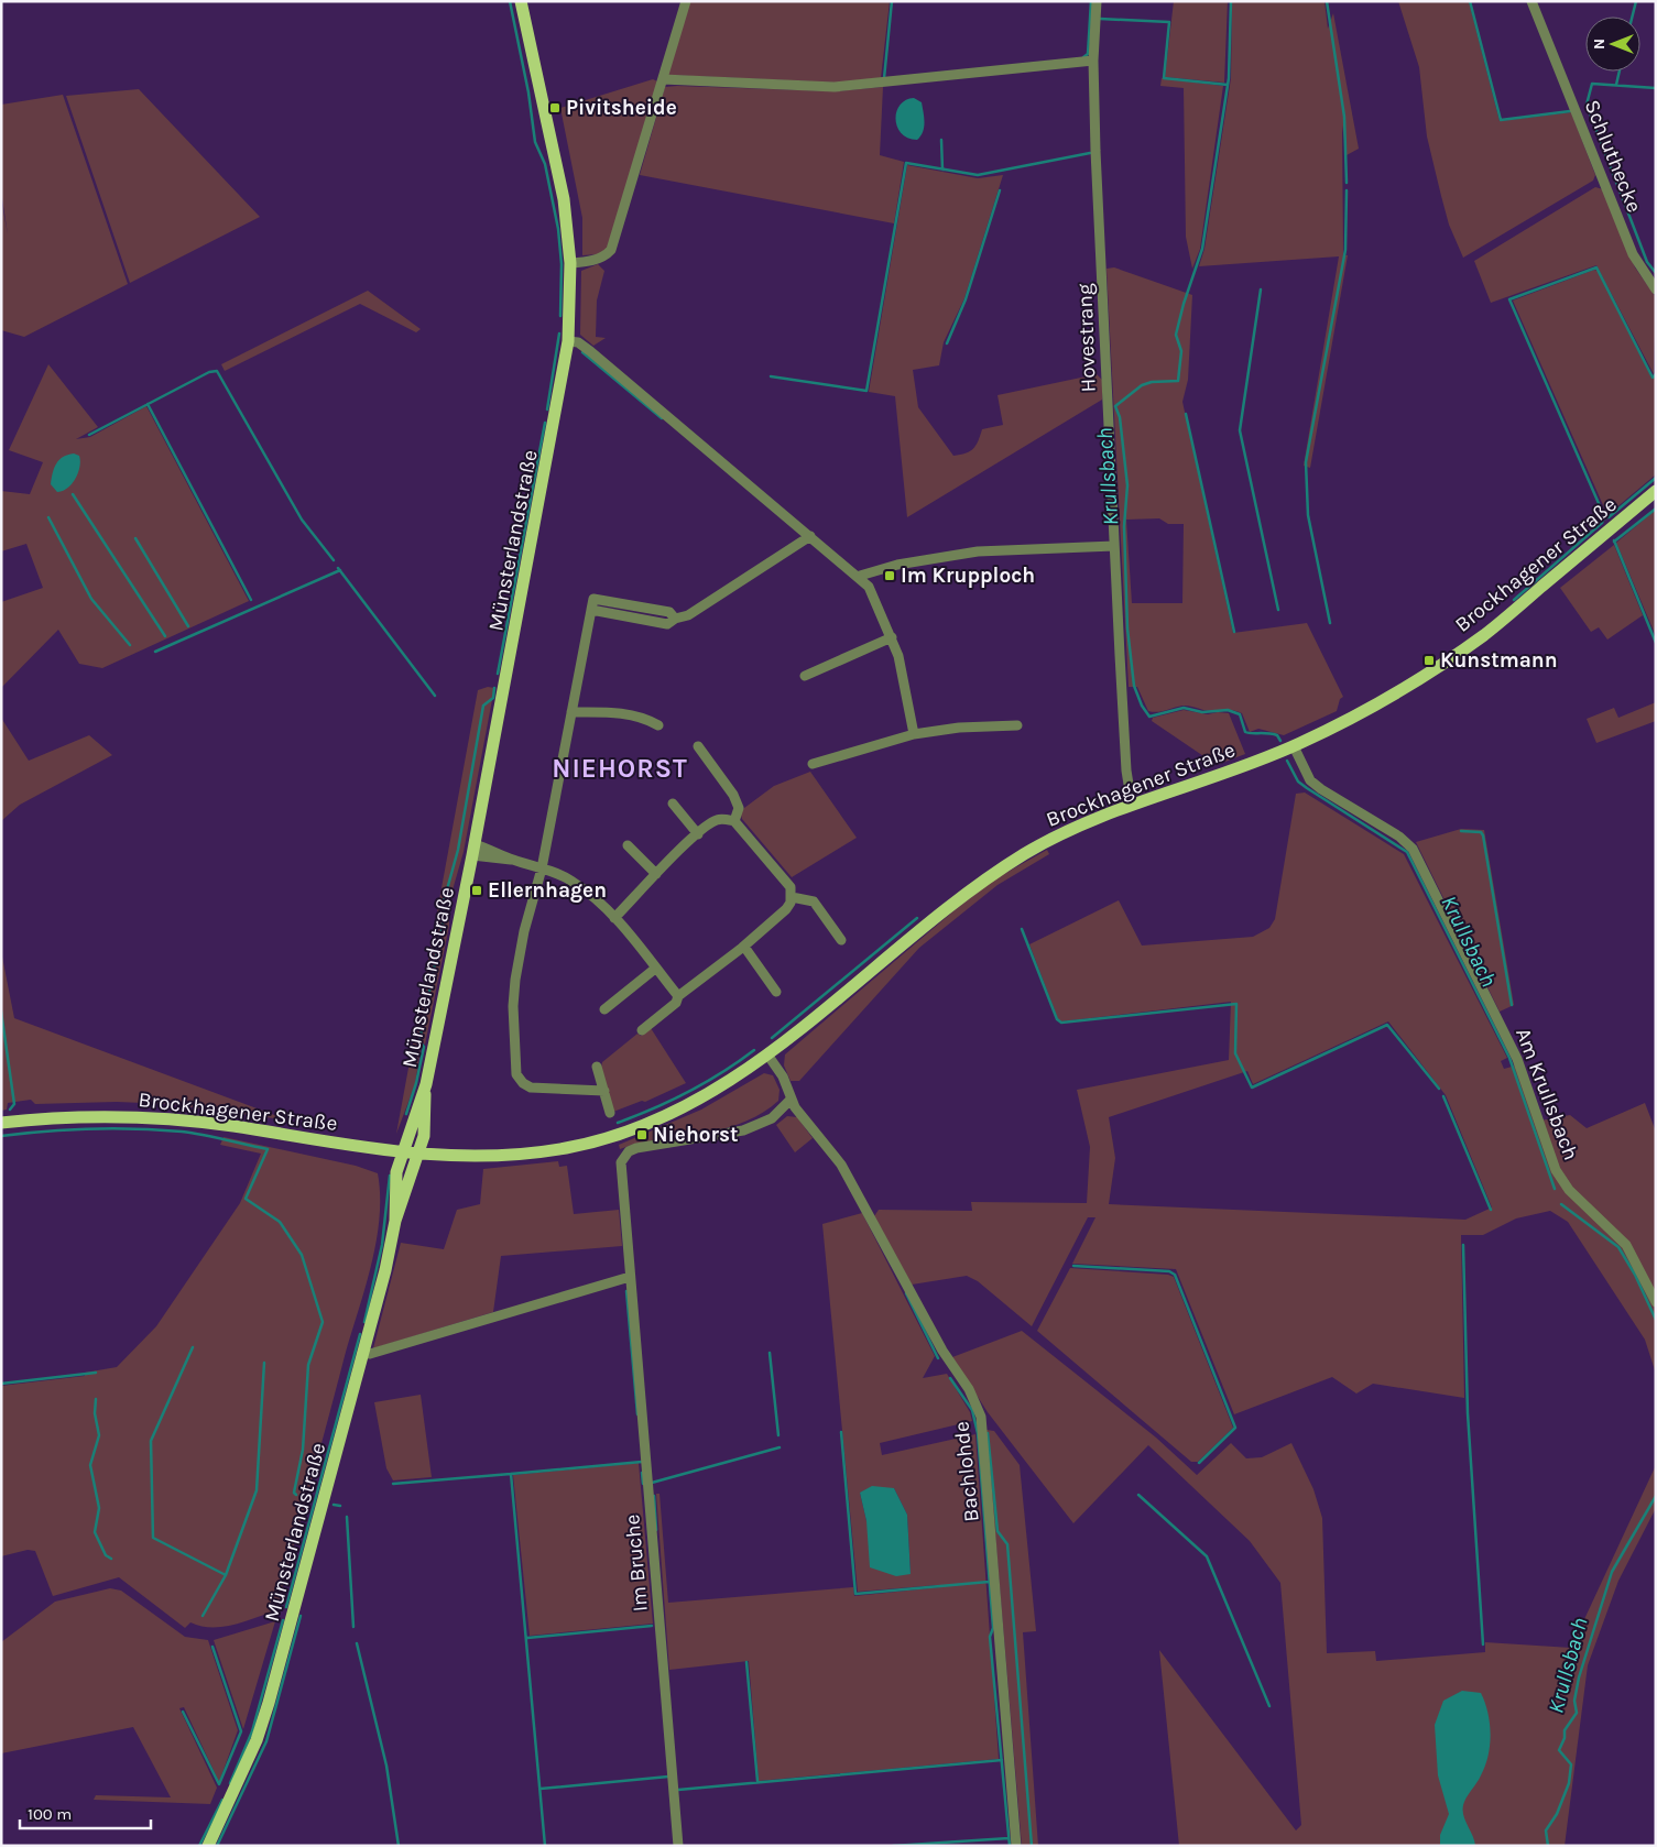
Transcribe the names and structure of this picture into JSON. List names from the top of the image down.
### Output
{
  "streets": {
    "main road": ["Münsterlandstraße", "Brockhagener Straße"],
    "street": [
      "Schluthecke",
      "Hovestrang",
      "Am Krullsbach",
      "Bachlohde",
      "Im Bruche"
    ]
  },
  "crossings": [
    ["Hovestrang", "Brockhagener Straße"],
    ["Münsterlandstraße", "Brockhagener Straße"],
    ["Brockhagener Straße", "Am Krullsbach"],
    ["Brockhagener Straße", "Bachlohde"],
    ["Bachlohde", "Im Bruche"]
  ],
  "districts": ["NIEHORST"],
  "water": ["Krullsbach"],
  "places": {
    "transit": [
      "Pivitsheide",
      "Im Krupploch",
      "Kunstmann",
      "Ellernhagen",
      "Niehorst"
    ]
  },
  "scale_bar": "100 m",
  "north": "left"
}
